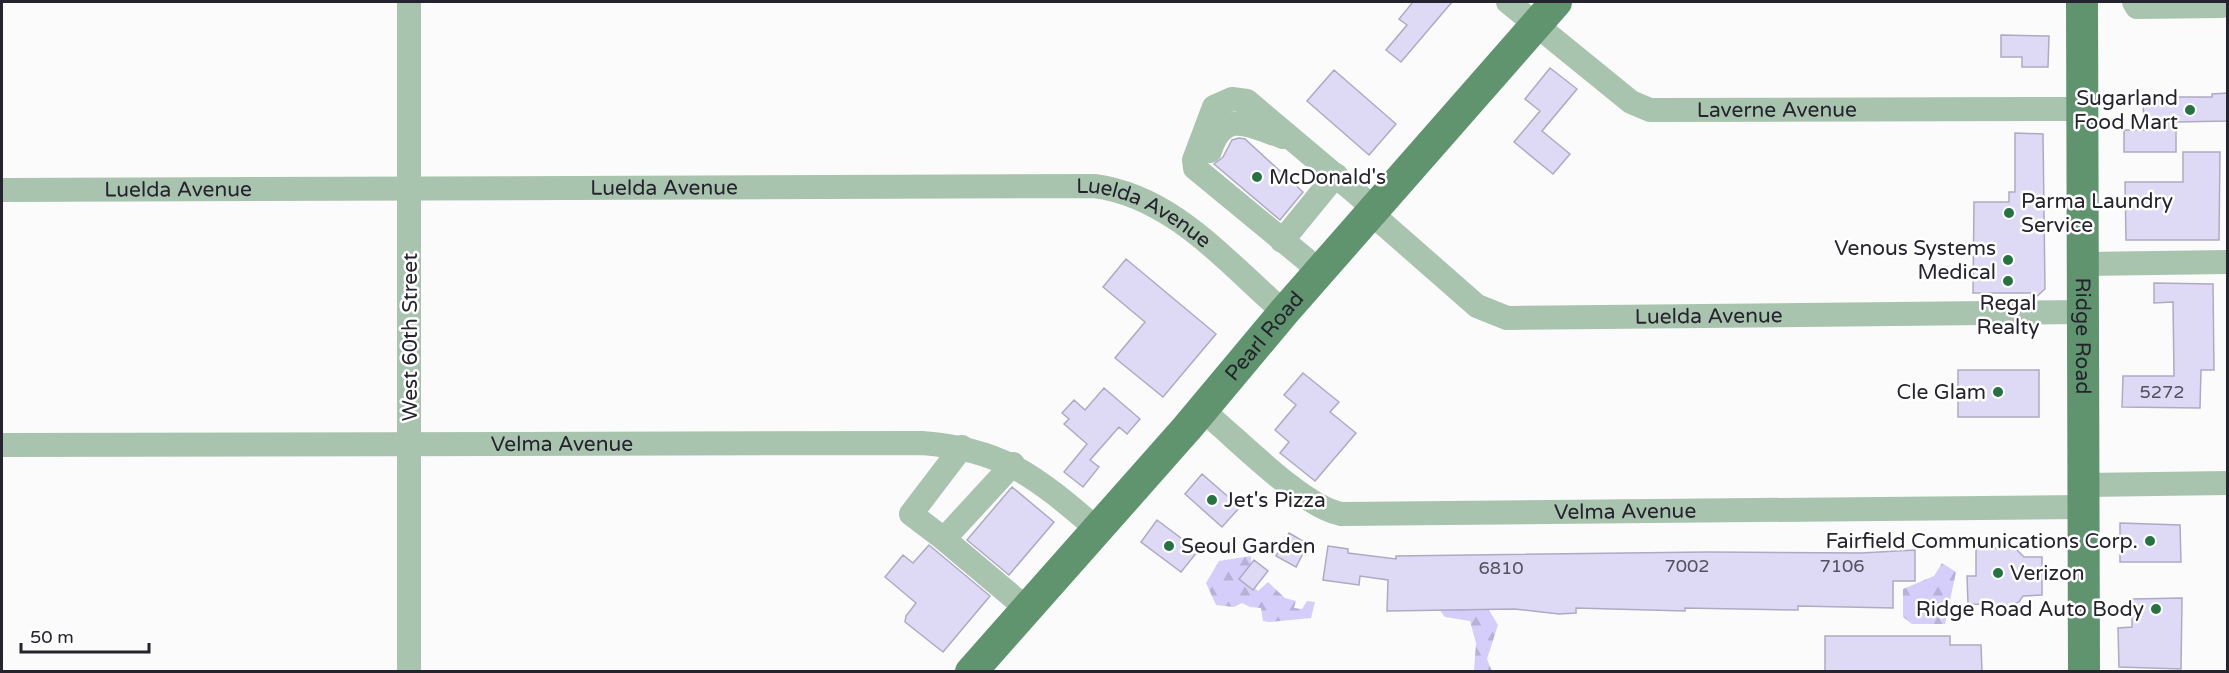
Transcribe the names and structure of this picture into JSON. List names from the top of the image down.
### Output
{
  "streets": {
    "main road": ["Pearl Road", "Ridge Road"],
    "street": [
      "Laverne Avenue",
      "Luelda Avenue",
      "West 60th Street",
      "Velma Avenue"
    ]
  },
  "crossings": [
    ["Laverne Avenue", "Pearl Road"],
    ["Laverne Avenue", "Ridge Road"],
    ["Luelda Avenue", "West 60th Street"],
    ["Luelda Avenue", "Pearl Road"],
    ["Luelda Avenue", "Ridge Road"],
    ["West 60th Street", "Velma Avenue"],
    ["Pearl Road", "Velma Avenue"],
    ["Ridge Road", "Velma Avenue"]
  ],
  "places": [
    "Sugarland Food Mart",
    "McDonald's",
    "Parma Laundry Service",
    "Venous Systems Medical",
    "Regal Realty",
    "Cle Glam",
    "Jet's Pizza",
    "Fairfield Communications Corp.",
    "Seoul Garden",
    "Verizon",
    "Ridge Road Auto Body"
  ],
  "house_numbers": [
    "5272",
    "7002",
    "7106",
    "6810"
  ],
  "scale_bar": "50 m"
}
